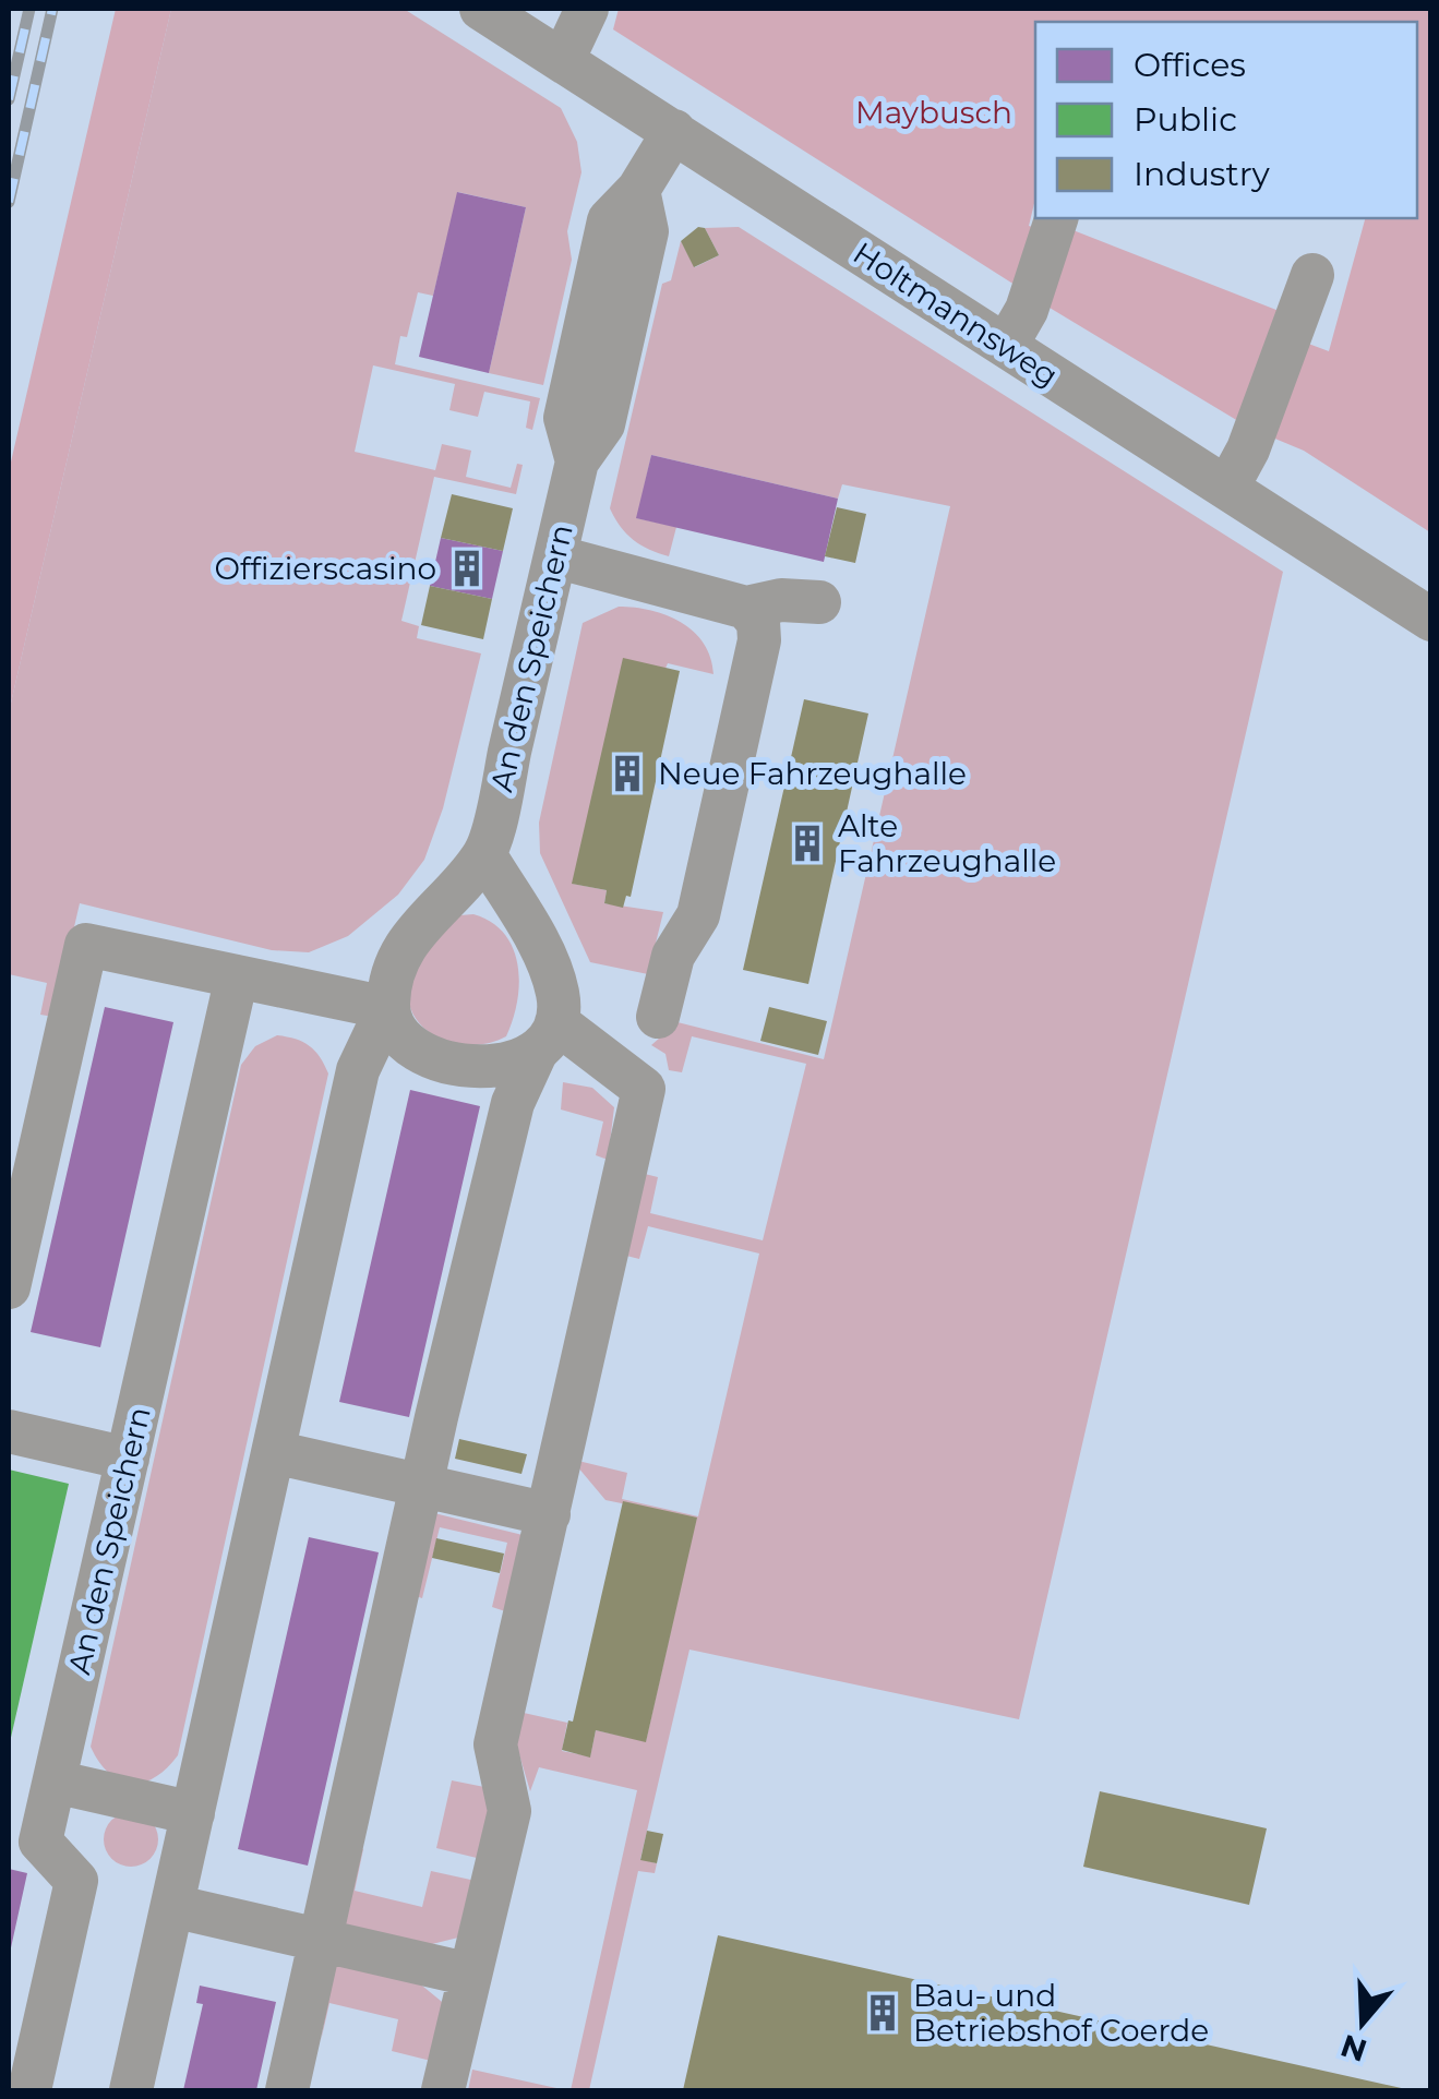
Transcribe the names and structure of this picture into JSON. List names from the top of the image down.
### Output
{
  "streets": {
    "street": ["Holtmannsweg", "An den Speichern"]
  },
  "crossings": [
    ["Holtmannsweg", "An den Speichern"]
  ],
  "parks": ["Maybusch"],
  "places": {
    "building": [
      "Offizierscasino",
      "Neue Fahrzeughalle",
      "Alte Fahrzeughalle",
      "Bau- und Betriebshof Coerde"
    ]
  },
  "legend": ["Offices", "Public", "Industry"],
  "north": "bottom"
}
